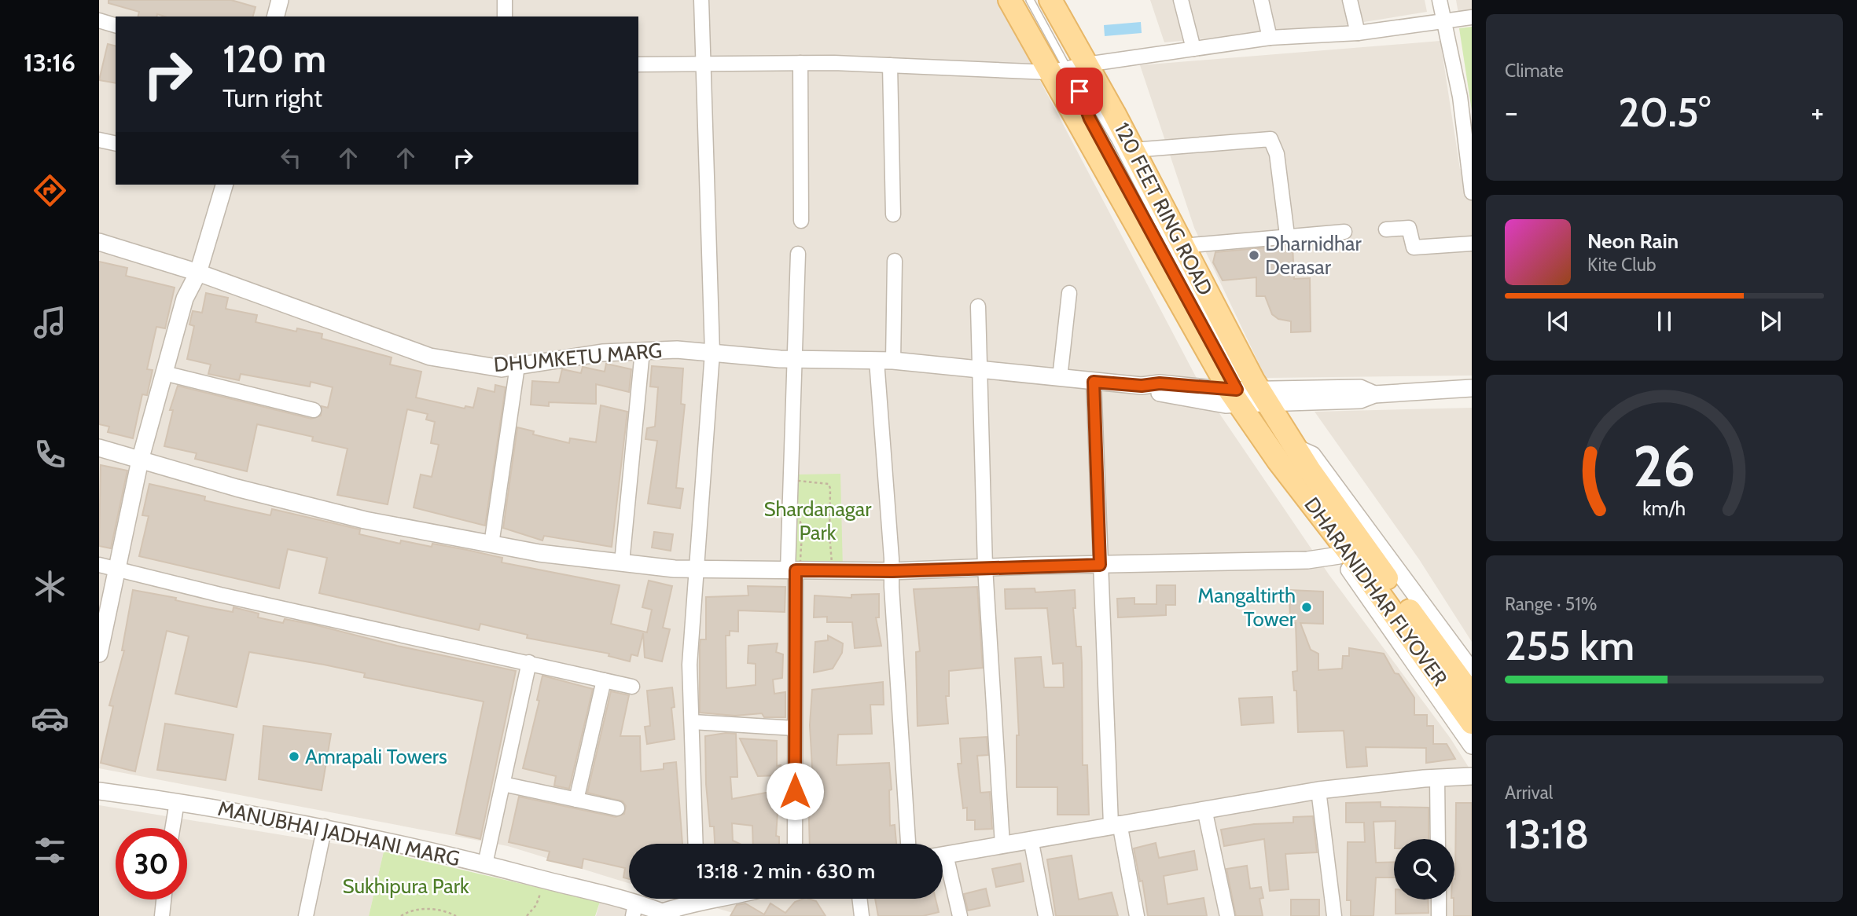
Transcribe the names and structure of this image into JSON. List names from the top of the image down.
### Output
{
  "streets": {
    "main road": ["120 FEET RING ROAD", "DHARANIDHAR FLYOVER"],
    "street": ["DHUMKETU MARG", "MANUBHAI JADHANI MARG"]
  },
  "crossings": [
    ["120 FEET RING ROAD", "DHUMKETU MARG"],
    ["120 FEET RING ROAD", "DHARANIDHAR FLYOVER"]
  ],
  "parks": ["Shardanagar Park", "Sukhipura Park"],
  "places": ["Dharnidhar Derasar", "Mangaltirth Tower", "Amrapali Towers"],
  "page": {
    "tabs": "13:16",
    "tile": [
      "Climate",
      ["Range · 51%", "255 km"],
      ["Arrival", "13:18"]
    ],
    "turn": ["120 m", "Turn right"],
    "heat": ["−", "20.5°", "+"],
    "song": ["Neon Rain", "Kite Club"],
    "limit": "30",
    "trip": "13:18 · 2 min · 630 m",
    "gauge": ["26", "km/h"]
  }
}
